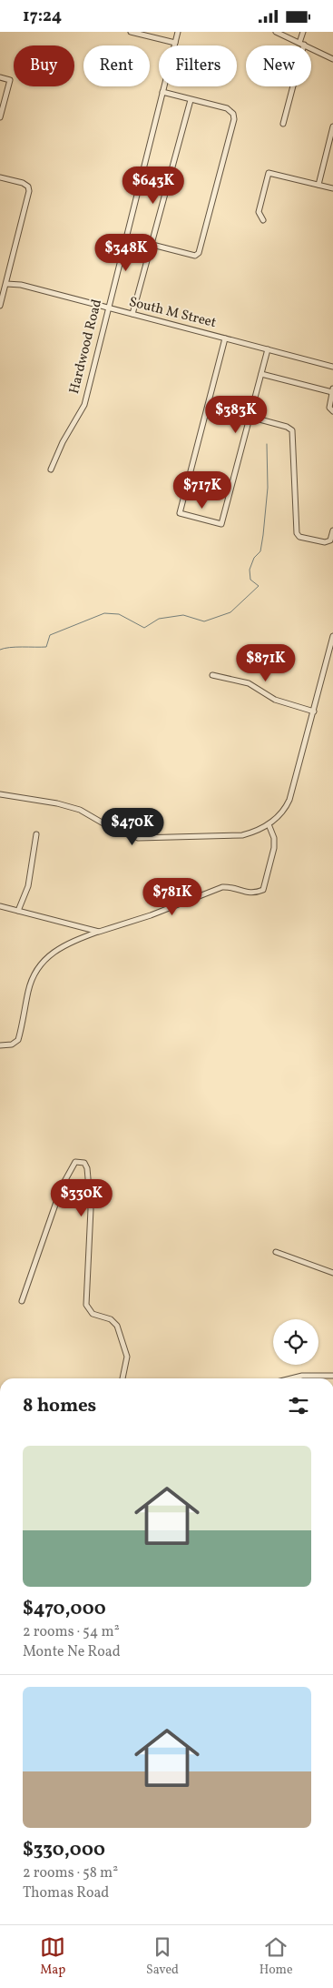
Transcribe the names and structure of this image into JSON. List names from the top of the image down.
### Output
{
  "streets": {
    "street": ["South M Street", "Hardwood Road"]
  },
  "crossings": [
    ["South M Street", "Hardwood Road"]
  ],
  "page": {
    "status": "17:24",
    "chip": [
      "Buy",
      "Rent",
      "Filters",
      "New"
    ],
    "price": [
      "$643K",
      "$348K",
      "$383K",
      "$717K",
      "$871K",
      "$470K",
      "$781K",
      "$330K"
    ],
    "heading": "8 homes",
    "list": [
      {
        "name": "$470,000",
        "note": "2 rooms · 54 m² · Monte Ne Road"
      },
      {
        "name": "$330,000",
        "note": "2 rooms · 58 m² · Thomas Road"
      }
    ],
    "tabs": ["Map", "Saved", "Home"]
  }
}
